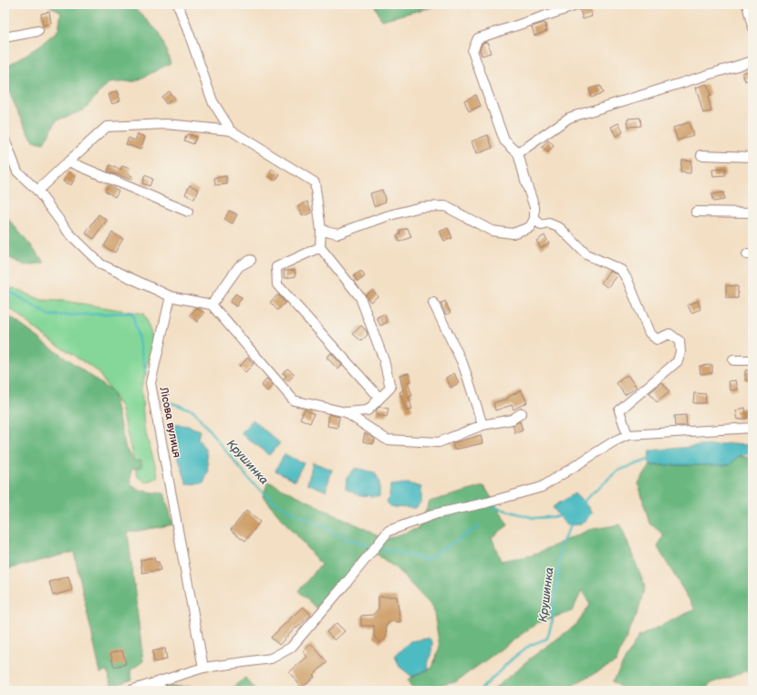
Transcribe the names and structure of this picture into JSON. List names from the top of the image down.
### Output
{
  "streets": {
    "street": ["Лісова вулиця"]
  },
  "water": ["Крушинка"]
}
